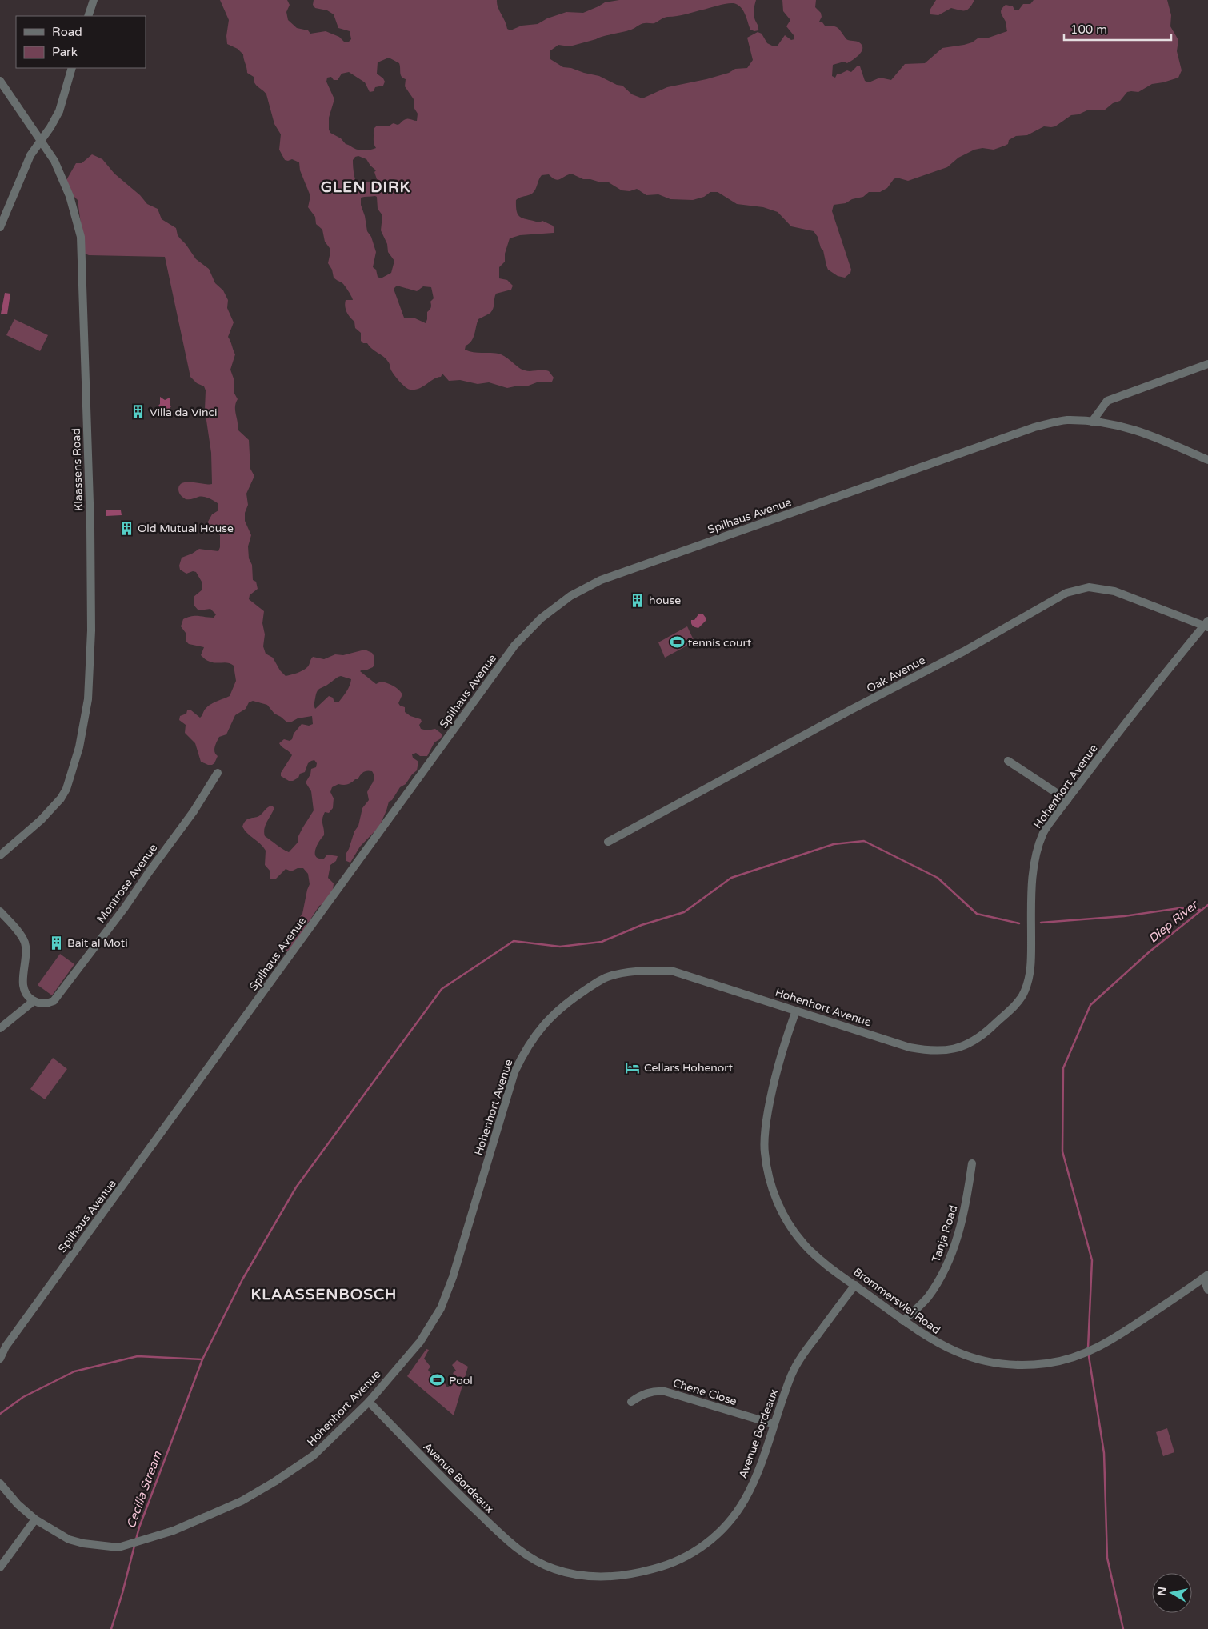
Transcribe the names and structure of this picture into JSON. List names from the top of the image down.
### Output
{
  "streets": {
    "street": [
      "Klaassens Road",
      "Spilhaus Avenue",
      "Oak Avenue",
      "Hohenhort Avenue",
      "Montrose Avenue",
      "Tanja Road",
      "Brommersvlei Road",
      "Chene Close",
      "Avenue Bordeaux"
    ]
  },
  "crossings": [
    ["Oak Avenue", "Hohenhort Avenue"],
    ["Hohenhort Avenue", "Brommersvlei Road"],
    ["Hohenhort Avenue", "Avenue Bordeaux"],
    ["Tanja Road", "Brommersvlei Road"],
    ["Brommersvlei Road", "Avenue Bordeaux"],
    ["Chene Close", "Avenue Bordeaux"]
  ],
  "districts": ["GLEN DIRK", "KLAASSENBOSCH"],
  "water": ["Diep River", "Cecilia Stream"],
  "places": {
    "building": [
      "Villa da Vinci",
      "Old Mutual House",
      "house",
      "Bait al Moti"
    ],
    "sports": ["tennis court", "Pool"],
    "hotel": ["Cellars Hohenort"]
  },
  "legend": ["Road", "Park"],
  "scale_bar": "100 m",
  "north": "left"
}
